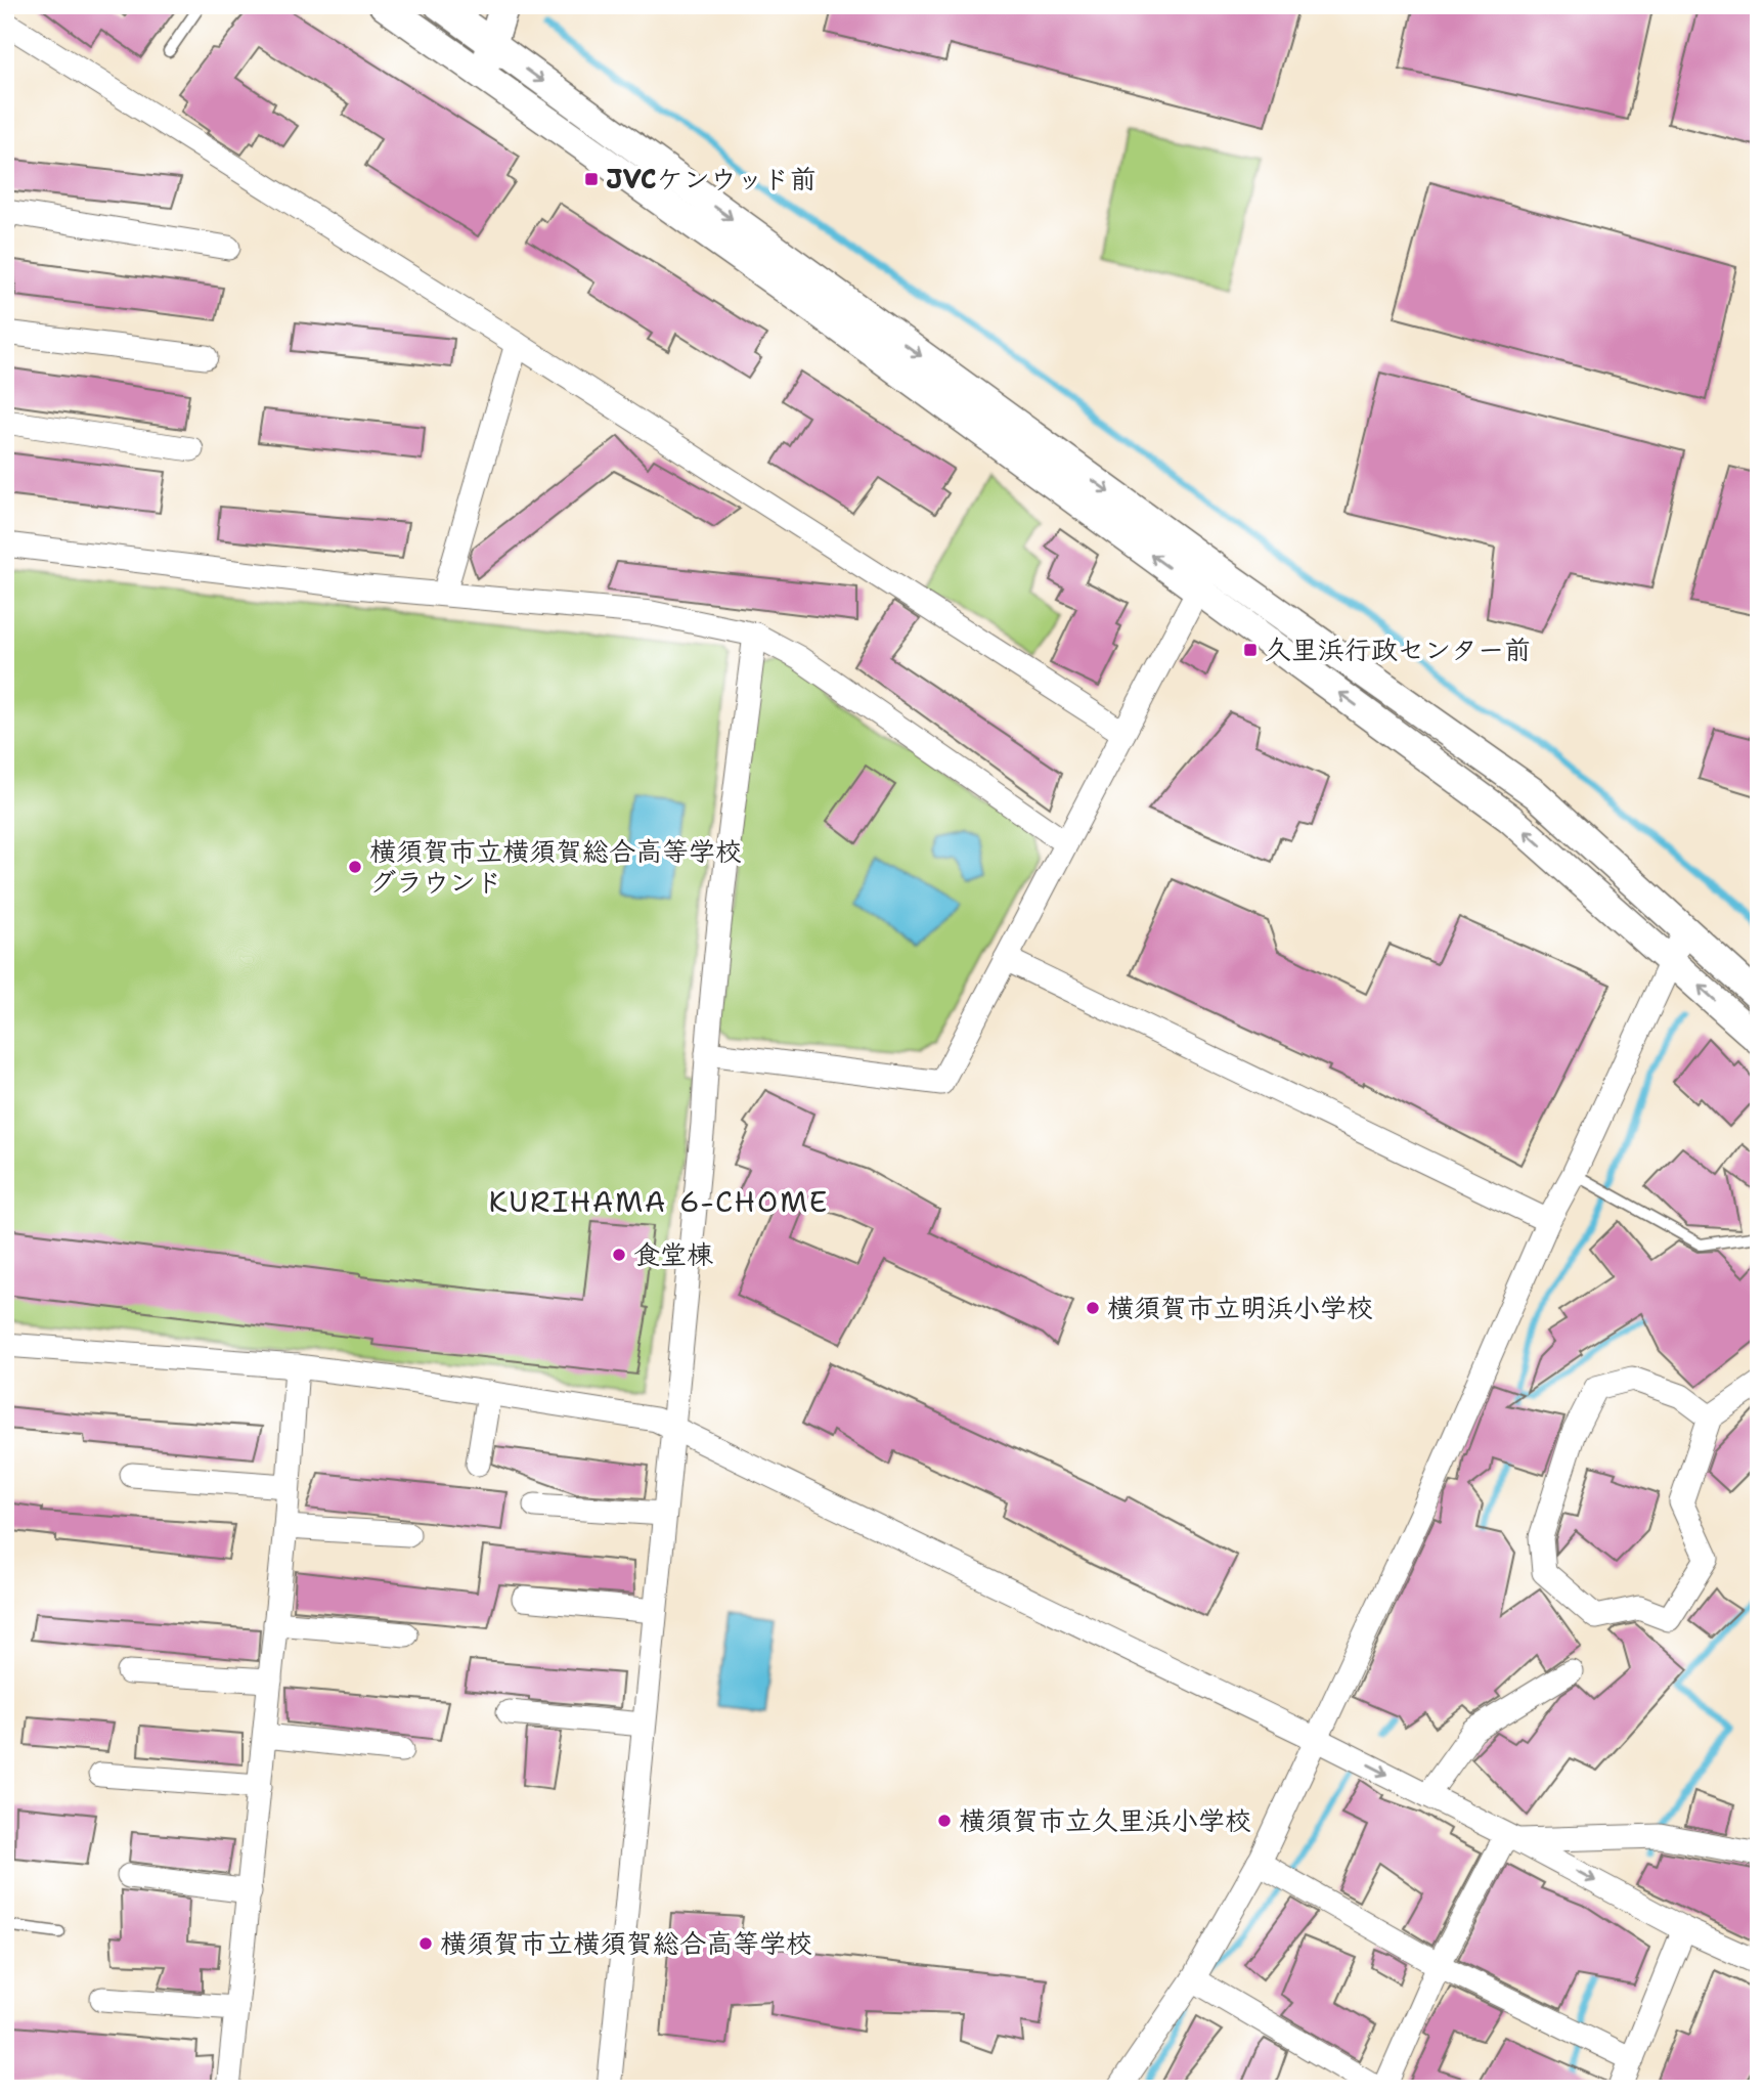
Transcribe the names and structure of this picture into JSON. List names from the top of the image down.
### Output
{
  "districts": ["KURIHAMA 6-CHOME"],
  "places": {
    "transit": ["JVCケンウッド前", "久里浜行政センター前"],
    "other": [
      "横須賀市立横須賀総合高等学校 グラウンド",
      "食堂棟",
      "横須賀市立明浜小学校",
      "横須賀市立久里浜小学校",
      "横須賀市立横須賀総合高等学校"
    ]
  }
}
